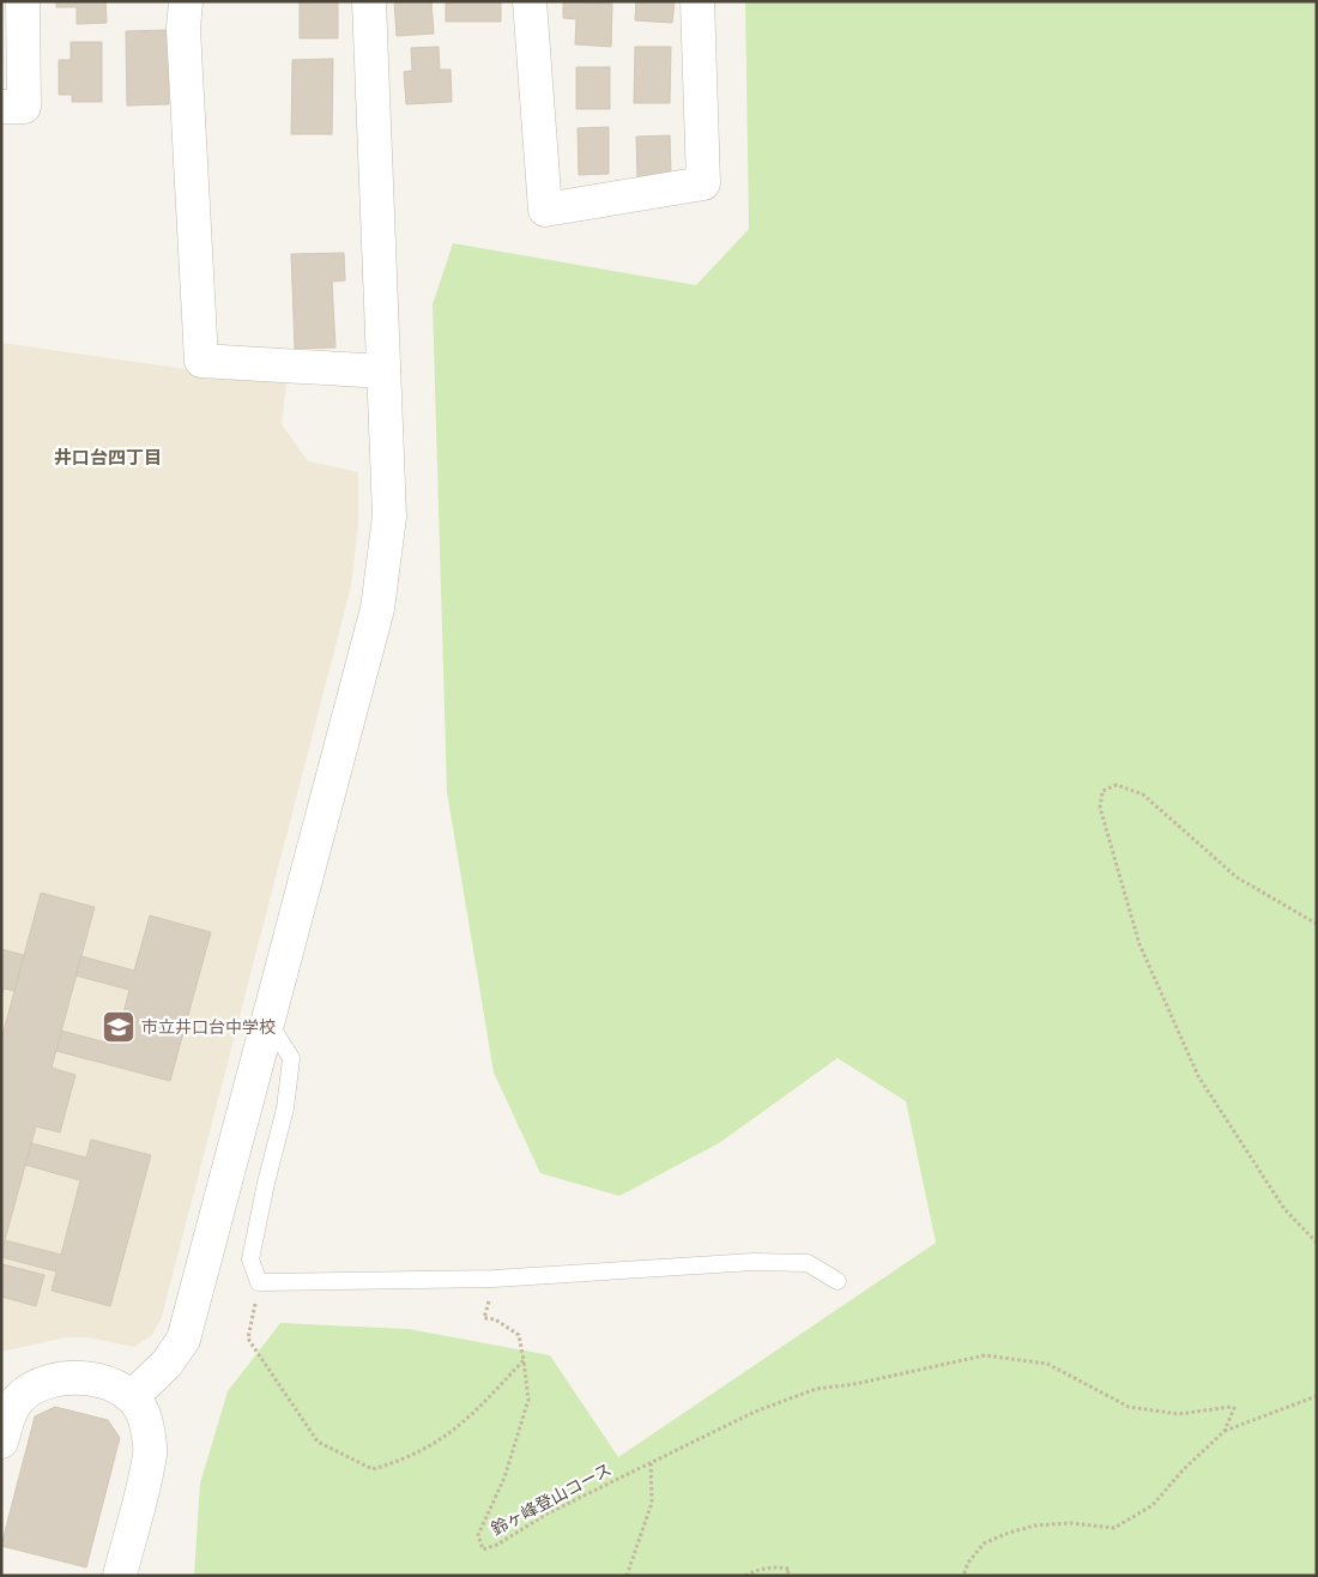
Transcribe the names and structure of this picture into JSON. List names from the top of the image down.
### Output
{
  "streets": {
    "path": ["鈴ヶ峰登山コース"]
  },
  "districts": ["井口台四丁目"],
  "places": {
    "school or university": ["市立井口台中学校"]
  }
}
